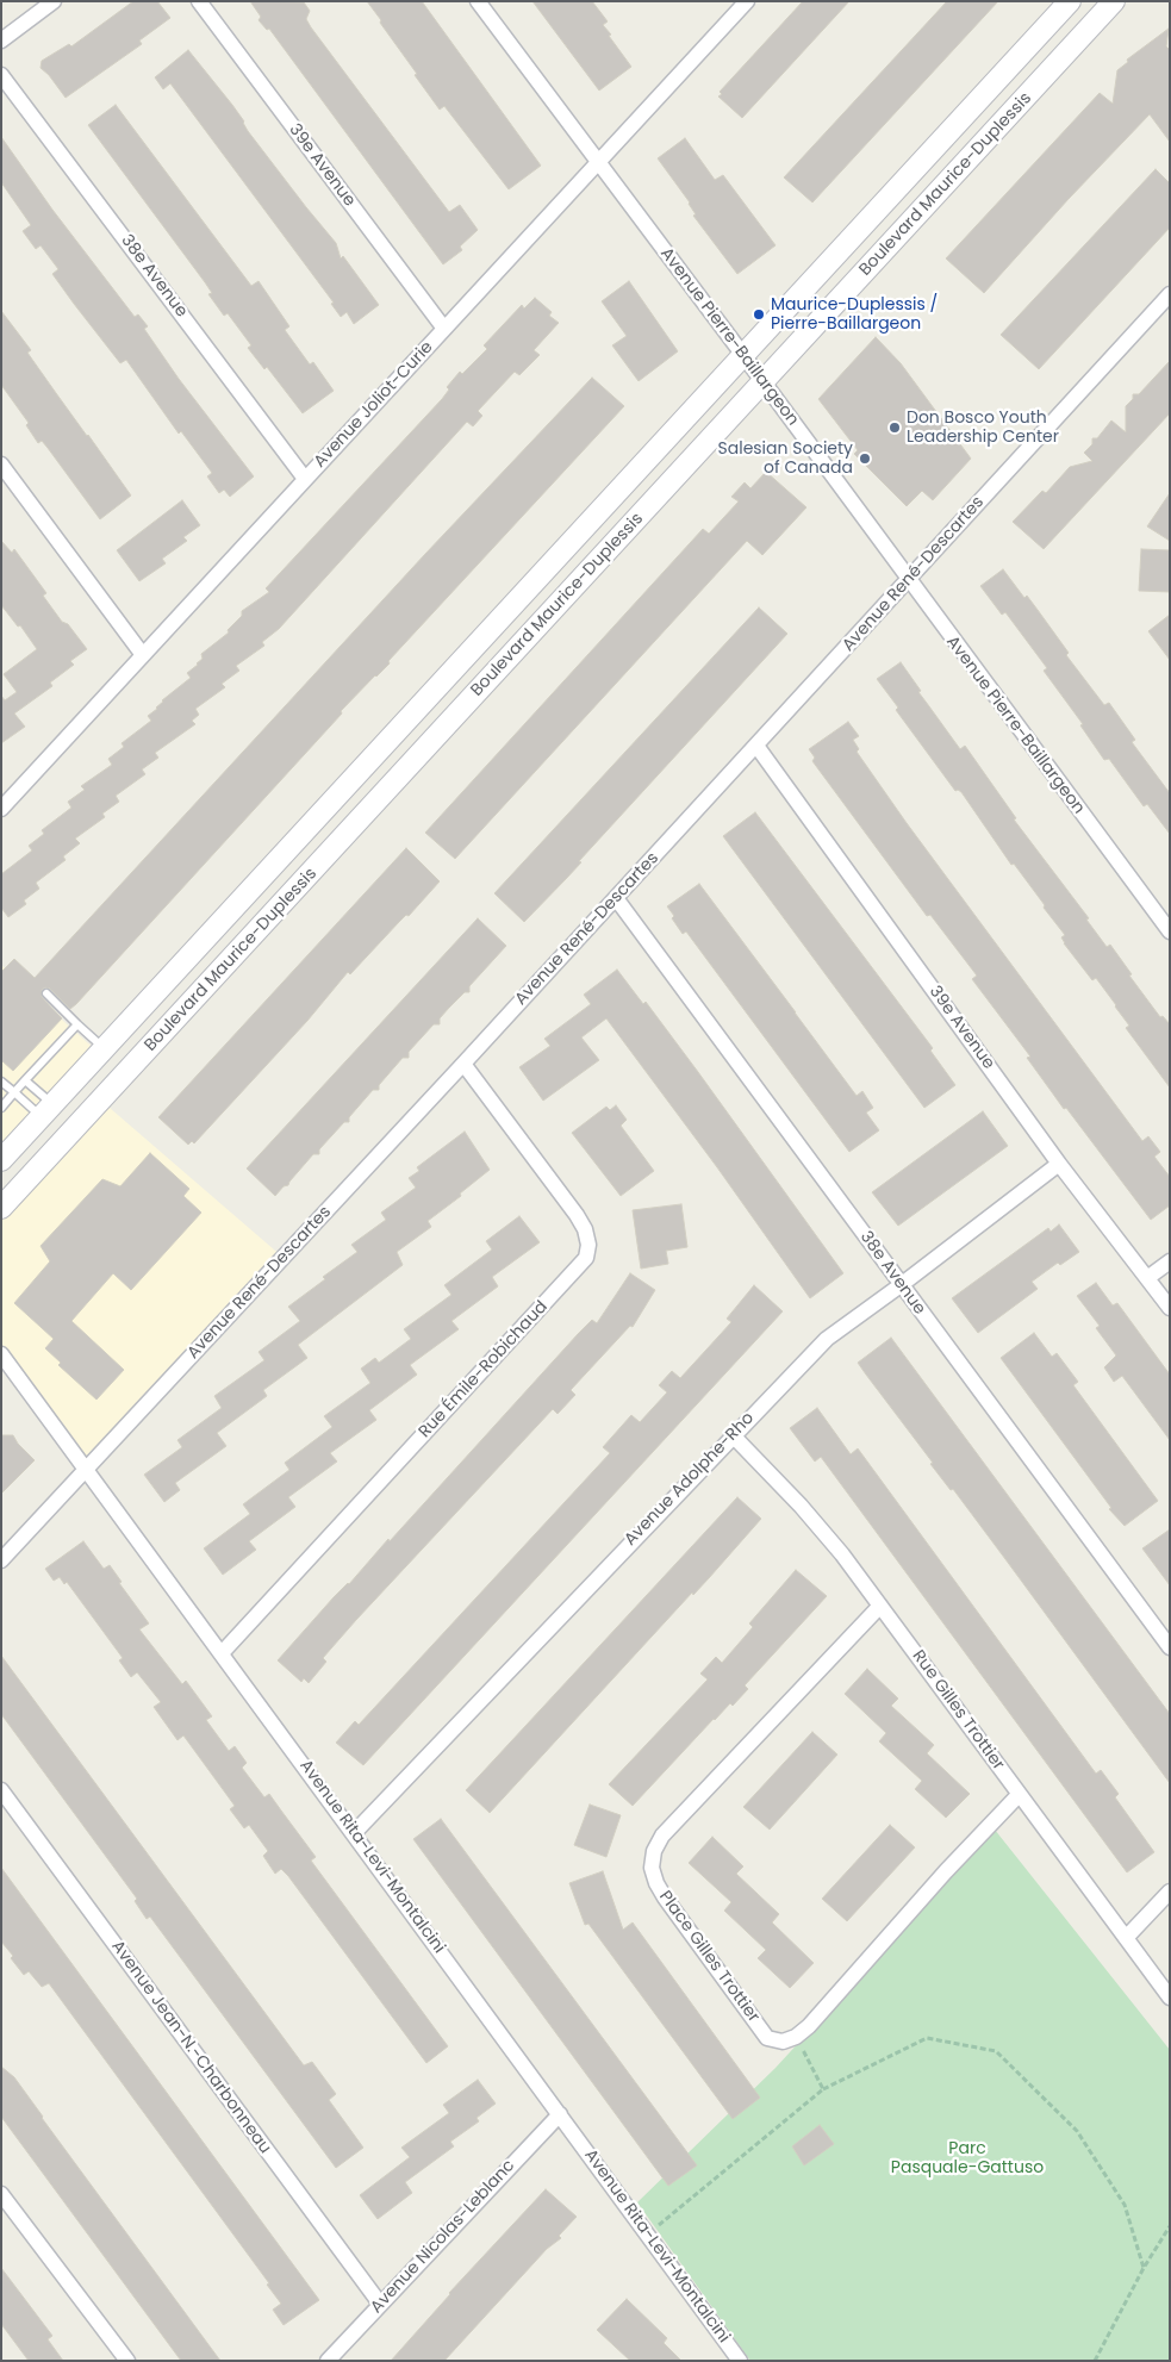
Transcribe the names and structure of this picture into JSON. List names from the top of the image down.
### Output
{
  "streets": {
    "street": [
      "39e Avenue",
      "Boulevard Maurice-Duplessis",
      "38e Avenue",
      "Avenue Pierre-Baillargeon",
      "Avenue Joliot-Curie",
      "Avenue René-Descartes",
      "Rue Émile-Robichaud",
      "Avenue Adolphe-Rho",
      "Rue Gilles Trottier",
      "Avenue Rita-Levi-Montalcini",
      "Place Gilles Trottier",
      "Avenue Jean-N.-Charbonneau",
      "Avenue Nicolas-Leblanc"
    ]
  },
  "crossings": [
    ["39e Avenue", "Avenue Joliot-Curie"],
    ["39e Avenue", "Avenue René-Descartes"],
    ["39e Avenue", "Avenue Adolphe-Rho"],
    ["Boulevard Maurice-Duplessis", "Avenue Pierre-Baillargeon"],
    ["38e Avenue", "Avenue Joliot-Curie"],
    ["38e Avenue", "Avenue René-Descartes"],
    ["38e Avenue", "Avenue Adolphe-Rho"],
    ["Avenue Pierre-Baillargeon", "Avenue Joliot-Curie"],
    ["Avenue Pierre-Baillargeon", "Avenue René-Descartes"],
    ["Avenue René-Descartes", "Rue Émile-Robichaud"],
    ["Avenue René-Descartes", "Avenue Rita-Levi-Montalcini"],
    ["Rue Émile-Robichaud", "Avenue Rita-Levi-Montalcini"],
    ["Avenue Adolphe-Rho", "Rue Gilles Trottier"],
    ["Avenue Adolphe-Rho", "Avenue Rita-Levi-Montalcini"],
    ["Rue Gilles Trottier", "Place Gilles Trottier"],
    ["Avenue Rita-Levi-Montalcini", "Avenue Nicolas-Leblanc"],
    ["Avenue Jean-N.-Charbonneau", "Avenue Nicolas-Leblanc"]
  ],
  "parks": ["Parc Pasquale-Gattuso"],
  "places": ["Maurice-Duplessis / Pierre-Baillargeon", "Don Bosco Youth Leadership Center", "Salesian Society of Canada"]
}
